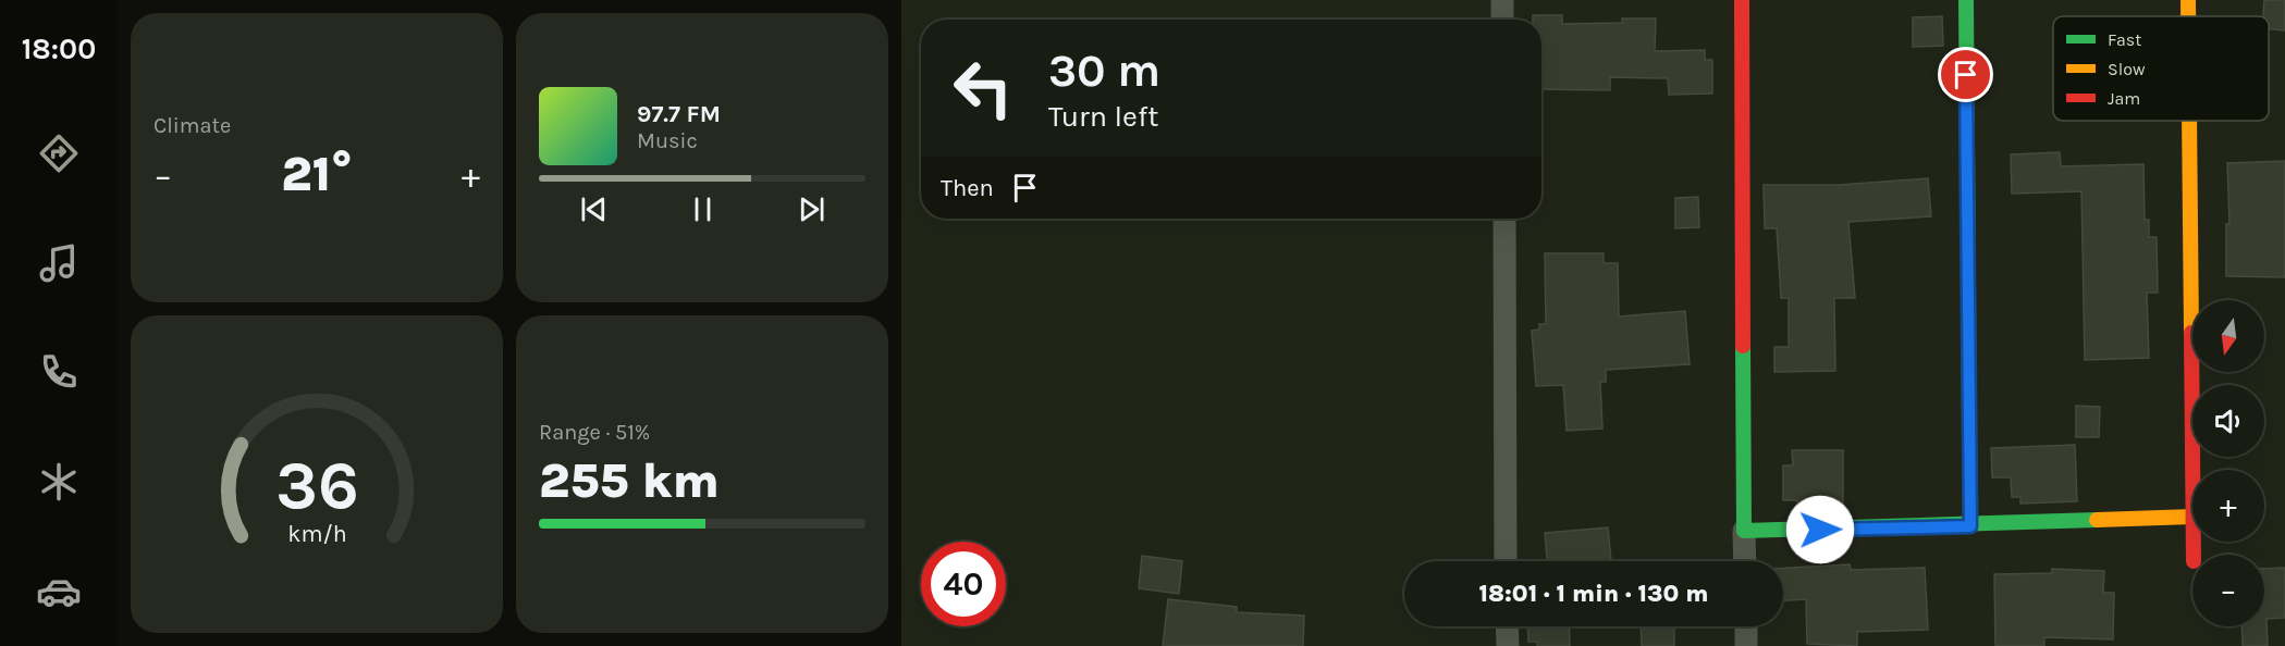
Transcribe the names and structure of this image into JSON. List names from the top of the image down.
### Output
{
  "legend": ["Fast", "Slow", "Jam"],
  "north": "bottom",
  "page": {
    "tabs": "18:00",
    "tile": [
      "Climate",
      ["Range · 51%", "255 km"]
    ],
    "turn": ["30 m", "Turn left"],
    "song": ["97.7 FM", "Music"],
    "heat": ["−", "21°", "+"],
    "then": "Then",
    "map_buttons": ["+", "−"],
    "limit": "40",
    "trip": "18:01 · 1 min · 130 m",
    "gauge": ["36", "km/h"]
  }
}
